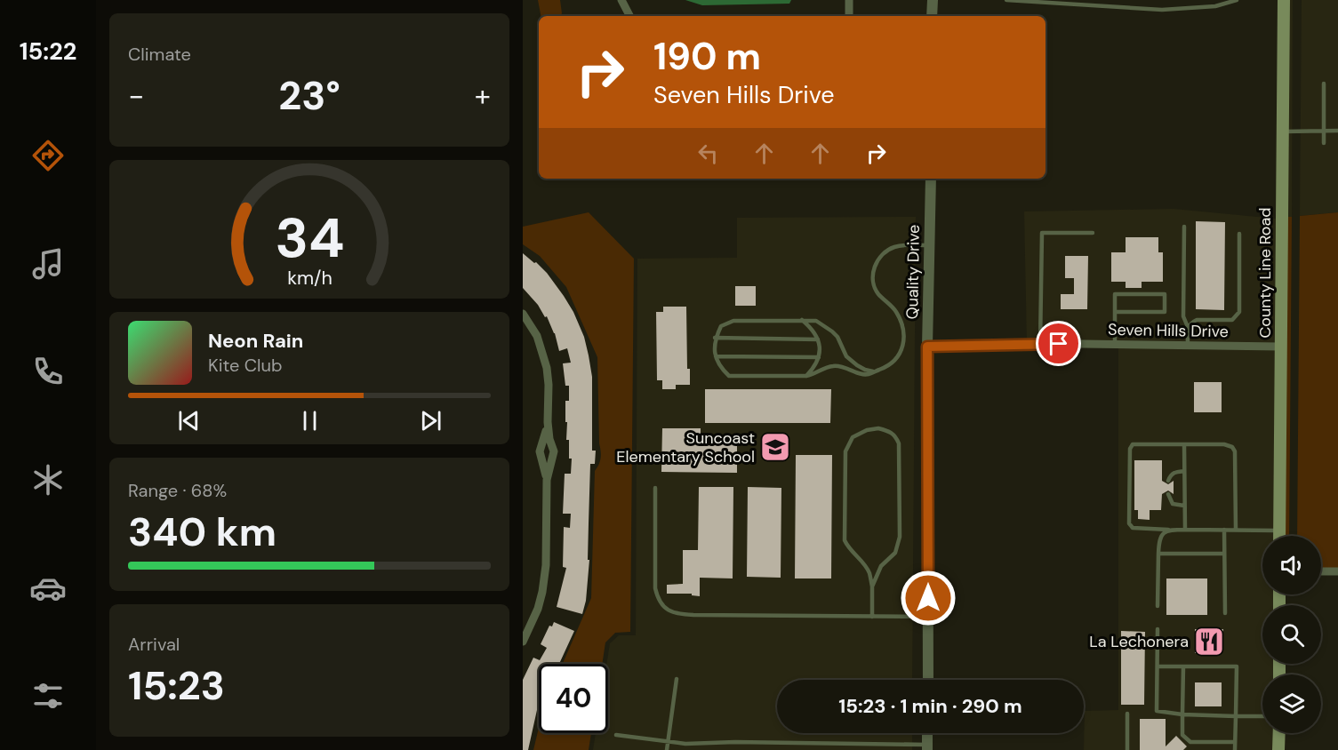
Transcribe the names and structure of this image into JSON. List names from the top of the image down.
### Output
{
  "streets": {
    "main road": ["County Line Road"],
    "street": ["Quality Drive", "Seven Hills Drive"]
  },
  "crossings": [
    ["Quality Drive", "Seven Hills Drive"],
    ["County Line Road", "Seven Hills Drive"]
  ],
  "places": {
    "school or university": ["Suncoast Elementary School"],
    "restaurant": ["La Lechonera"]
  },
  "page": {
    "tabs": "15:22",
    "tile": [
      "Climate",
      ["Range · 68%", "340 km"],
      ["Arrival", "15:23"]
    ],
    "turn": ["190 m", "Seven Hills Drive"],
    "heat": ["−", "23°", "+"],
    "song": ["Neon Rain", "Kite Club"],
    "limit": "40",
    "trip": "15:23 · 1 min · 290 m",
    "gauge": ["34", "km/h"]
  }
}
